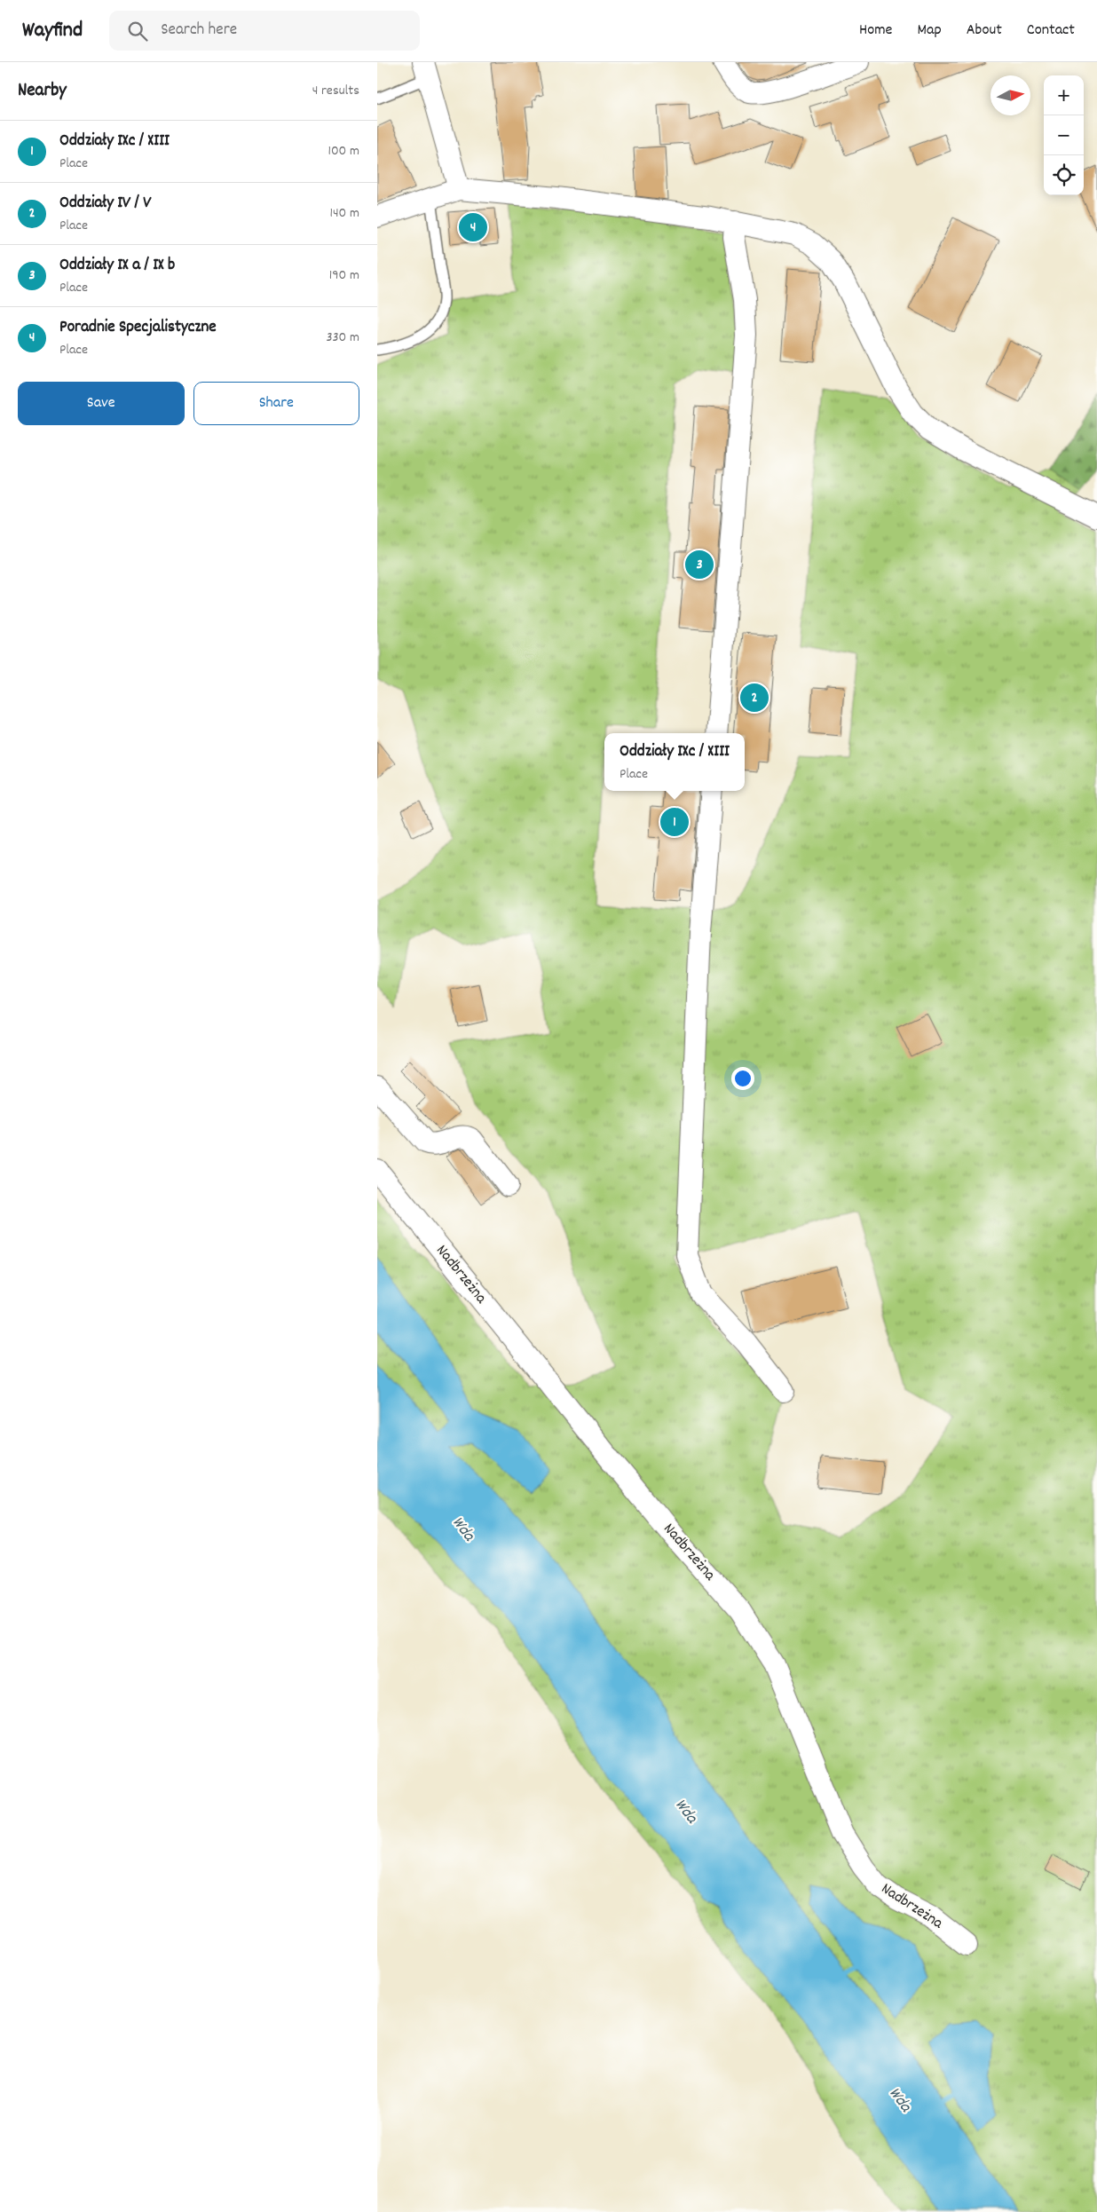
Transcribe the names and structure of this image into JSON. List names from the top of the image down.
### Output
{
  "streets": {
    "street": ["Nadbrzeżna"]
  },
  "water": ["Wda"],
  "north": "right",
  "page": {
    "header": "Wayfind",
    "search": "Search here",
    "nav": [
      "Home",
      "Map",
      "About",
      "Contact"
    ],
    "heading": ["Nearby", "4 results"],
    "map_buttons": ["+", "−"],
    "list": [
      {
        "mark": "1",
        "name": "Oddziały IXc / XIII",
        "note": "Place",
        "value": "100 m"
      },
      {
        "mark": "2",
        "name": "Oddziały IV / V",
        "note": "Place",
        "value": "140 m"
      },
      {
        "mark": "3",
        "name": "Oddziały IX a / IX b",
        "note": "Place",
        "value": "190 m"
      },
      {
        "mark": "4",
        "name": "Poradnie Specjalistyczne",
        "note": "Place",
        "value": "330 m"
      }
    ],
    "pins": [
      "4",
      "3",
      "2",
      "1"
    ],
    "buttons": ["Save", "Share"],
    "popup": ["Oddziały IXc / XIII", "Place"]
  }
}
